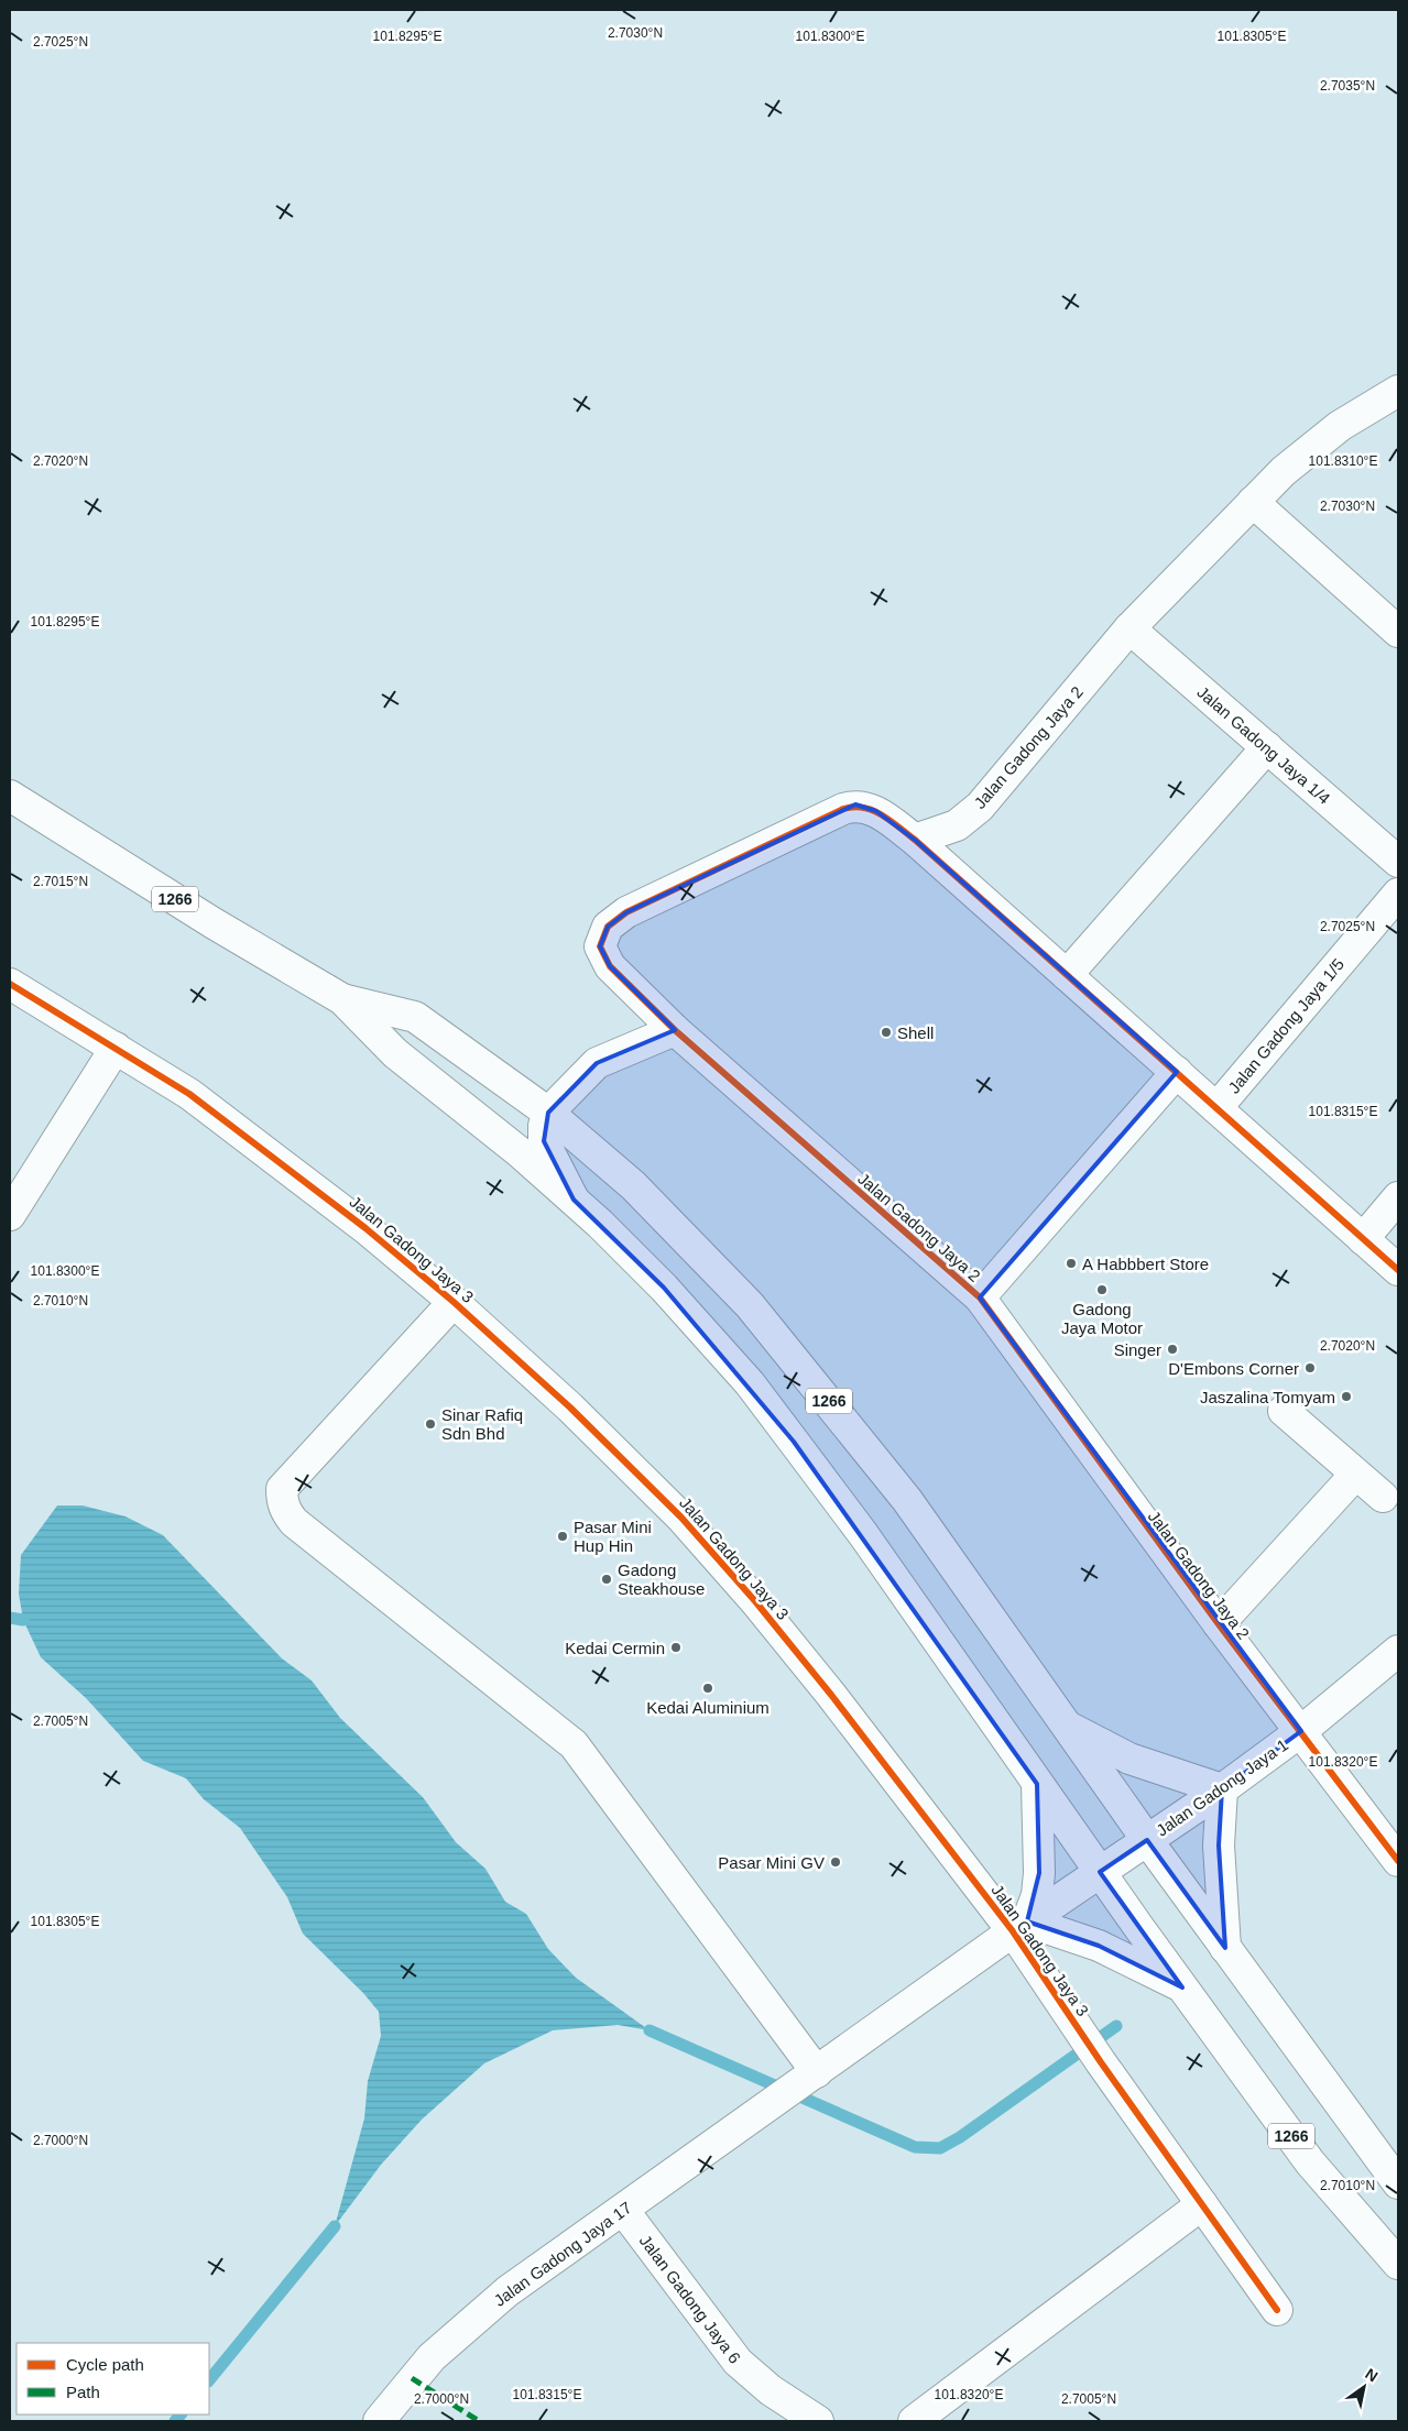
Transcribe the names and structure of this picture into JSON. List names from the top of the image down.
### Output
{
  "streets": {
    "street": [
      "Jalan Gadong Jaya 1/4",
      "Jalan Gadong Jaya 2",
      "1266",
      "Jalan Gadong Jaya 1/5",
      "Jalan Gadong Jaya 3",
      "Jalan Gadong Jaya 1",
      "Jalan Gadong Jaya 17",
      "Jalan Gadong Jaya 6"
    ]
  },
  "crossings": [
    ["Jalan Gadong Jaya 1/4", "Jalan Gadong Jaya 2"],
    ["Jalan Gadong Jaya 2", "Jalan Gadong Jaya 1"],
    ["1266", "Jalan Gadong Jaya 1"],
    ["Jalan Gadong Jaya 3", "Jalan Gadong Jaya 1"],
    ["Jalan Gadong Jaya 3", "Jalan Gadong Jaya 17"],
    ["Jalan Gadong Jaya 1", "Jalan Gadong Jaya 17"],
    ["Jalan Gadong Jaya 17", "Jalan Gadong Jaya 6"]
  ],
  "places": [
    "Shell",
    "A Habbbert Store",
    "Gadong Jaya Motor",
    "Singer",
    "D'Embons Corner",
    "Jaszalina Tomyam",
    "Sinar Rafiq Sdn Bhd",
    "Pasar Mini Hup Hin",
    "Gadong Steakhouse",
    "Kedai Cermin",
    "Kedai Aluminium",
    "Pasar Mini GV"
  ],
  "legend": ["Cycle path", "Path"],
  "north": "top right",
  "coordinates": [
    "2.7030°N",
    "101.8300°E",
    "101.8305°E",
    "101.8295°E",
    "2.7025°N",
    "2.7035°N",
    "2.7020°N",
    "101.8310°E",
    "2.7015°N",
    "101.8315°E",
    "2.7010°N",
    "2.7005°N",
    "101.8320°E",
    "2.7000°N"
  ]
}
